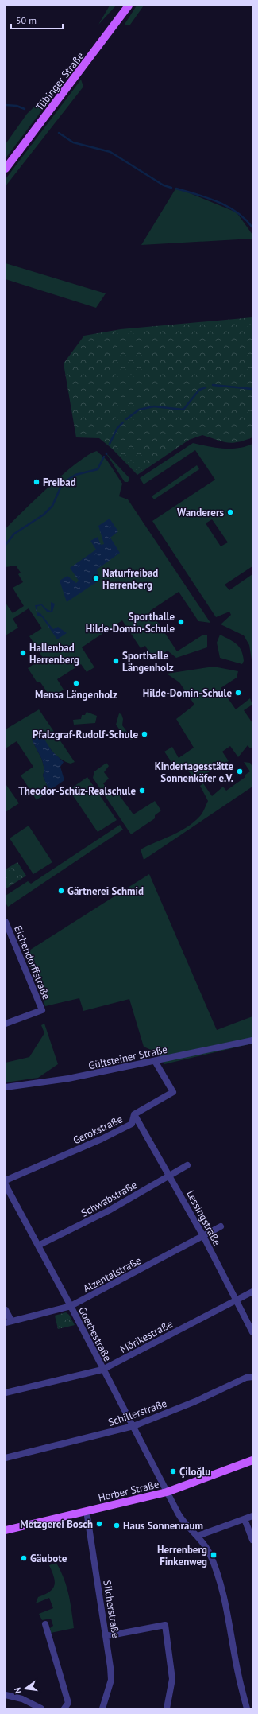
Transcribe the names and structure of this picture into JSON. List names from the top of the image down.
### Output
{
  "streets": {
    "main road": ["Tübinger Straße", "Horber Straße"],
    "street": [
      "Eichendorffstraße",
      "Gültsteiner Straße",
      "Gerokstraße",
      "Schwabstraße",
      "Lessingstraße",
      "Alzentalstraße",
      "Goethestraße",
      "Mörikestraße",
      "Schillerstraße",
      "Silcherstraße"
    ]
  },
  "crossings": [
    ["Gültsteiner Straße", "Gerokstraße"],
    ["Gerokstraße", "Lessingstraße"],
    ["Schwabstraße", "Lessingstraße"],
    ["Schwabstraße", "Goethestraße"],
    ["Lessingstraße", "Alzentalstraße"],
    ["Lessingstraße", "Mörikestraße"],
    ["Alzentalstraße", "Goethestraße"],
    ["Goethestraße", "Mörikestraße"],
    ["Goethestraße", "Schillerstraße"],
    ["Goethestraße", "Horber Straße"],
    ["Horber Straße", "Silcherstraße"]
  ],
  "places": {
    "other": [
      "Freibad",
      "Wanderers",
      "Naturfreibad Herrenberg",
      "Sporthalle Hilde-Domin-Schule",
      "Hallenbad Herrenberg",
      "Sporthalle Längenholz",
      "Mensa Längenholz",
      "Hilde-Domin-Schule",
      "Pfalzgraf-Rudolf-Schule",
      "Kindertagesstätte Sonnenkäfer e.V.",
      "Theodor-Schüz-Realschule",
      "Gärtnerei Schmid",
      "Çiloğlu",
      "Metzgerei Bosch",
      "Haus Sonnenraum",
      "Gäubote"
    ],
    "transit": ["Herrenberg Finkenweg"]
  },
  "scale_bar": "50 m",
  "north": "left"
}
